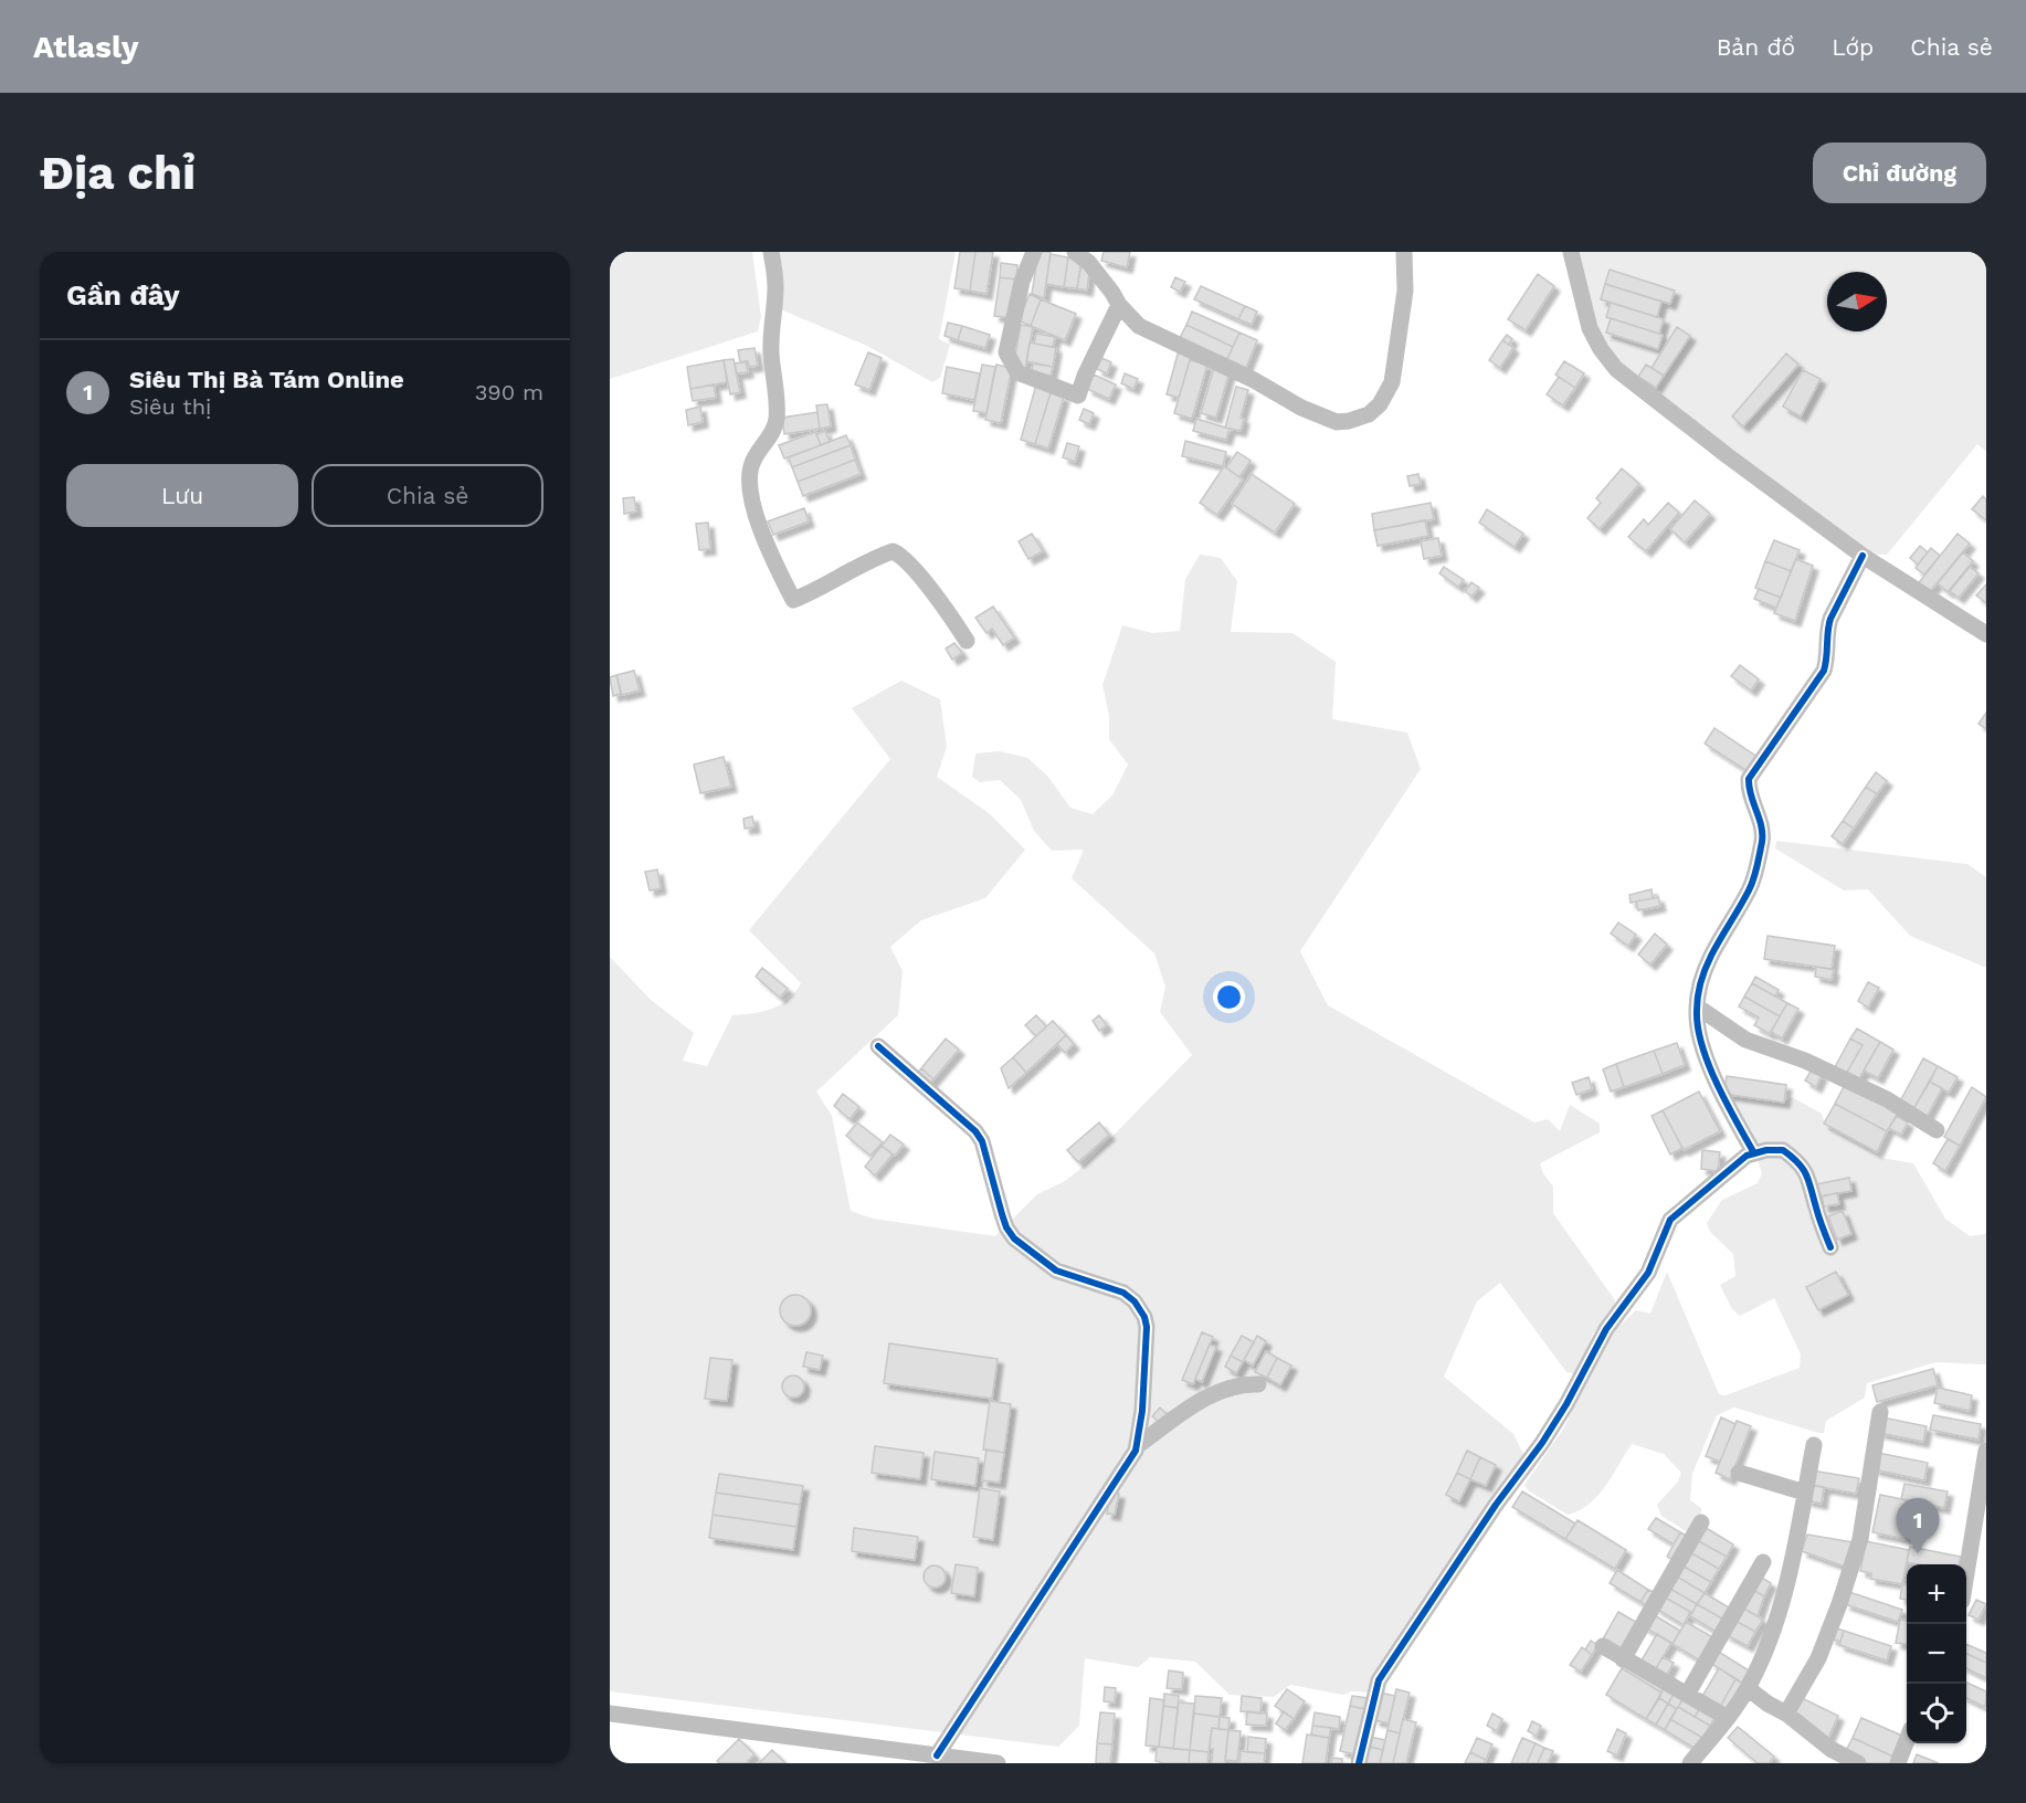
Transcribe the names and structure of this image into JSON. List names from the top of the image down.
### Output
{
  "north": "right",
  "page": {
    "header": "Atlasly",
    "nav": ["Bản đồ", "Lớp", "Chia sẻ"],
    "buttons": [
      "Chỉ đường",
      ["Lưu", "Chia sẻ"]
    ],
    "title": "Địa chỉ",
    "heading": "Gần đây",
    "list": [
      {
        "mark": "1",
        "name": "Siêu Thị Bà Tám Online",
        "note": "Siêu thị",
        "value": "390 m"
      }
    ],
    "pins": "1",
    "map_buttons": ["+", "−"]
  }
}
